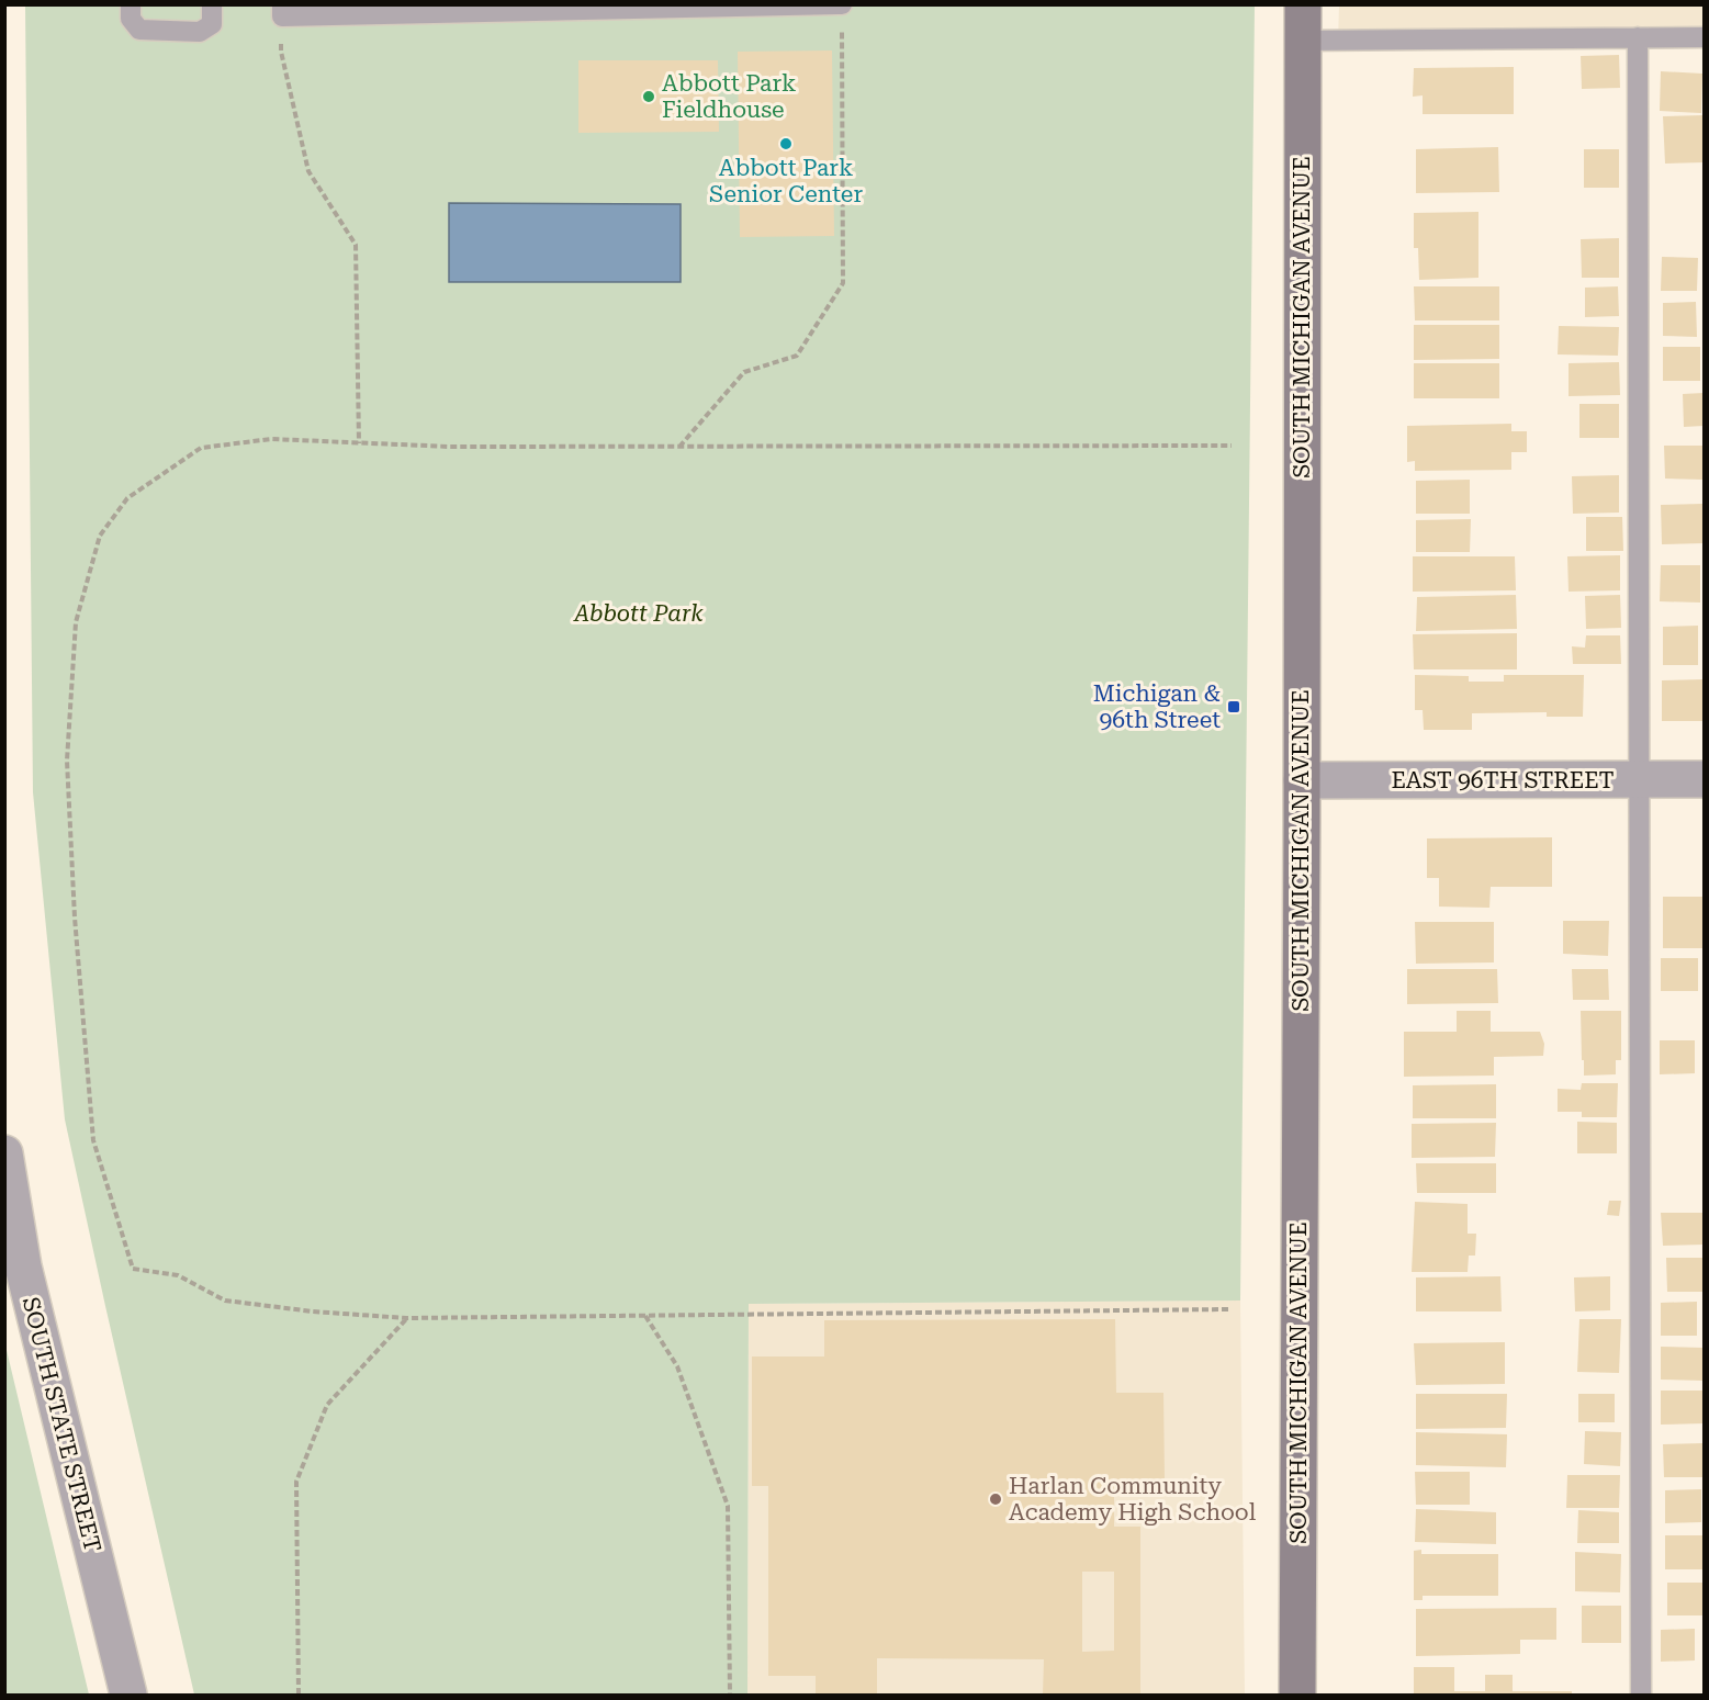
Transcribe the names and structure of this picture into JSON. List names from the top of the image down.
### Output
{
  "streets": {
    "main road": ["SOUTH MICHIGAN AVENUE"],
    "street": ["EAST 96TH STREET", "SOUTH STATE STREET"]
  },
  "crossings": [
    ["SOUTH MICHIGAN AVENUE", "EAST 96TH STREET"]
  ],
  "parks": ["Abbott Park"],
  "places": {
    "other": ["Abbott Park Fieldhouse", "Abbott Park Senior Center", "Harlan Community Academy High School"],
    "transit": ["Michigan & 96th Street"]
  }
}
